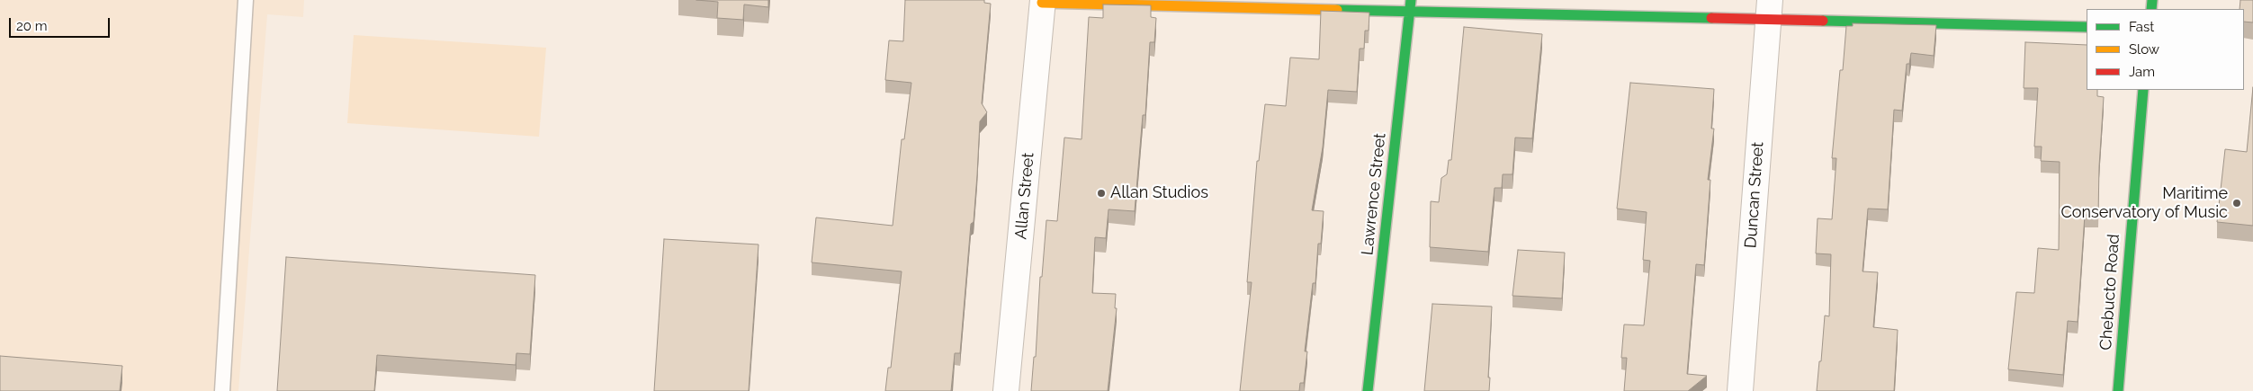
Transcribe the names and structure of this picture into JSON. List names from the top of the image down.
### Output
{
  "streets": {
    "street": [
      "Lawrence Street",
      "Duncan Street",
      "Allan Street",
      "Chebucto Road"
    ]
  },
  "places": ["Allan Studios", "Maritime Conservatory of Music"],
  "legend": ["Fast", "Slow", "Jam"],
  "scale_bar": "20 m"
}
